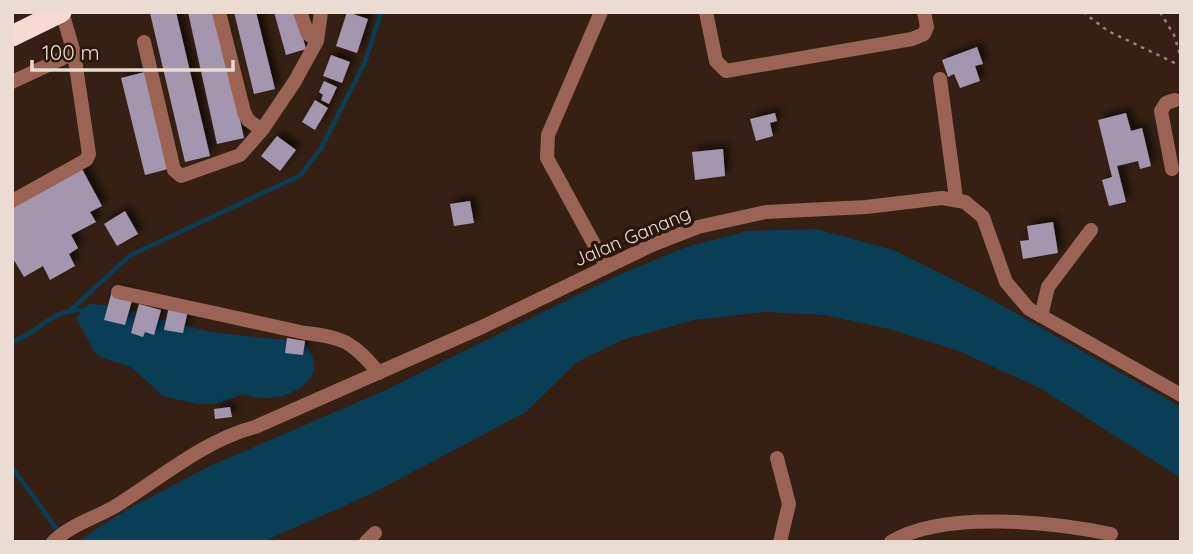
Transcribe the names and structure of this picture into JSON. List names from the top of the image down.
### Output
{
  "streets": {
    "street": ["Jalan Ganang"]
  },
  "scale_bar": "100 m"
}
